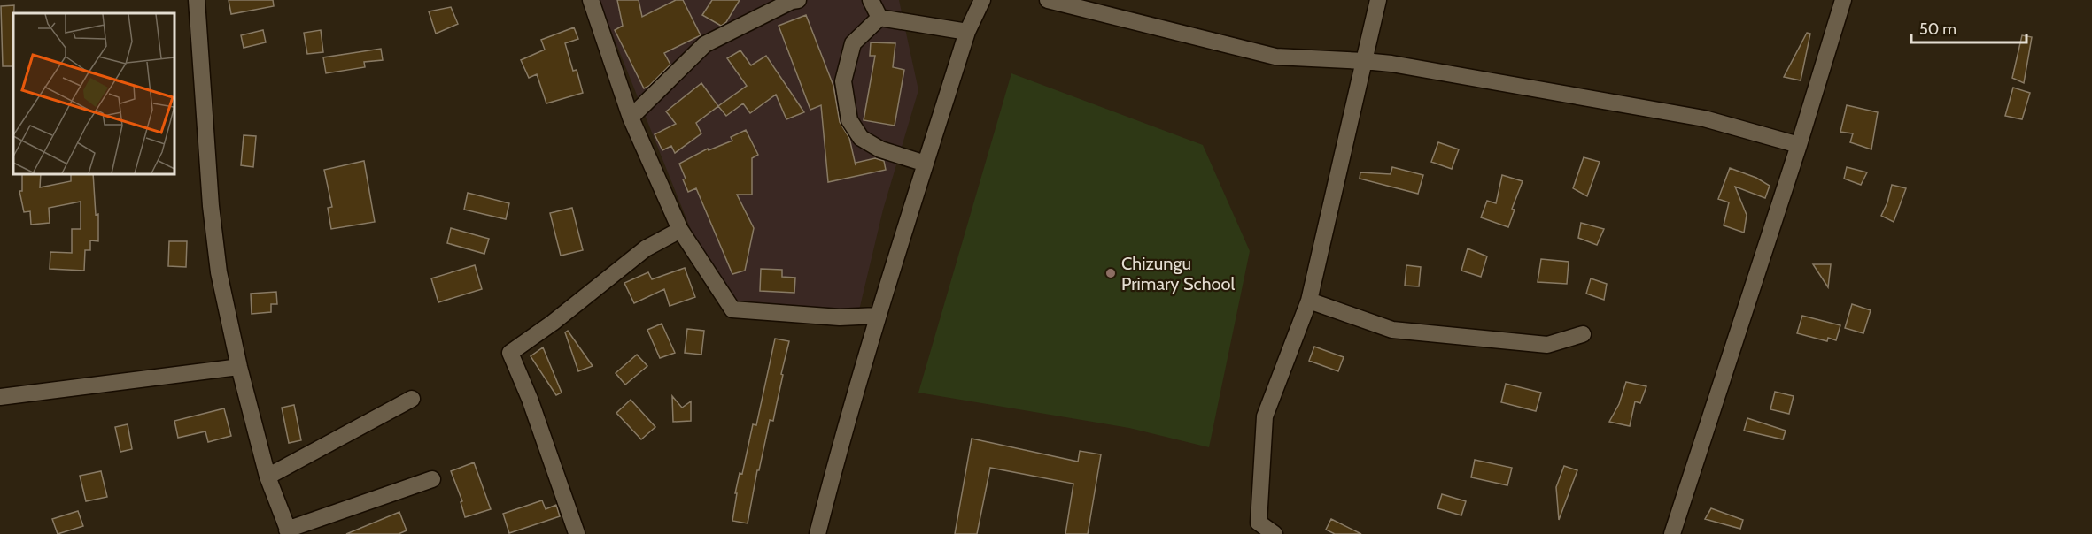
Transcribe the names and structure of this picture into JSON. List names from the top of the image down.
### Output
{
  "places": ["Chizungu Primary School"],
  "scale_bar": "50 m"
}
